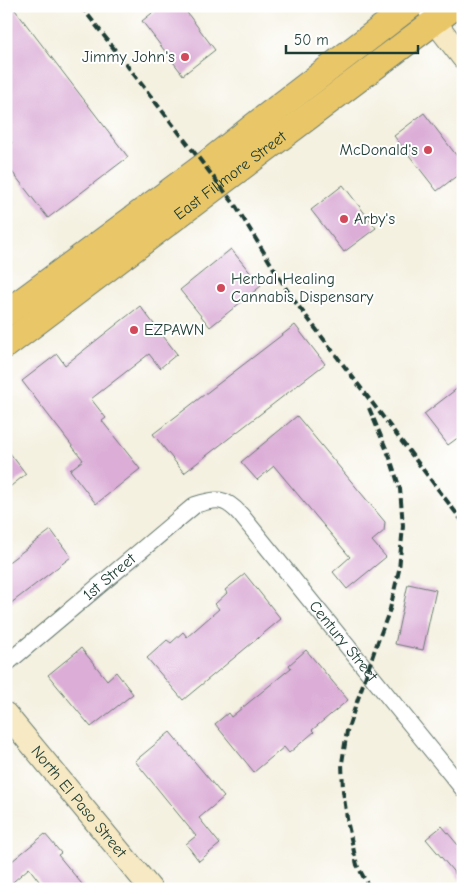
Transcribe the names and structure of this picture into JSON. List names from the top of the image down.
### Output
{
  "streets": {
    "main road": ["East Fillmore Street"],
    "street": ["1st Street", "Century Street", "North El Paso Street"]
  },
  "crossings": [
    ["1st Street", "Century Street"]
  ],
  "places": [
    "Jimmy John's",
    "McDonald's",
    "Arby's",
    "Herbal Healing Cannabis Dispensary",
    "EZPAWN"
  ],
  "scale_bar": "50 m"
}
